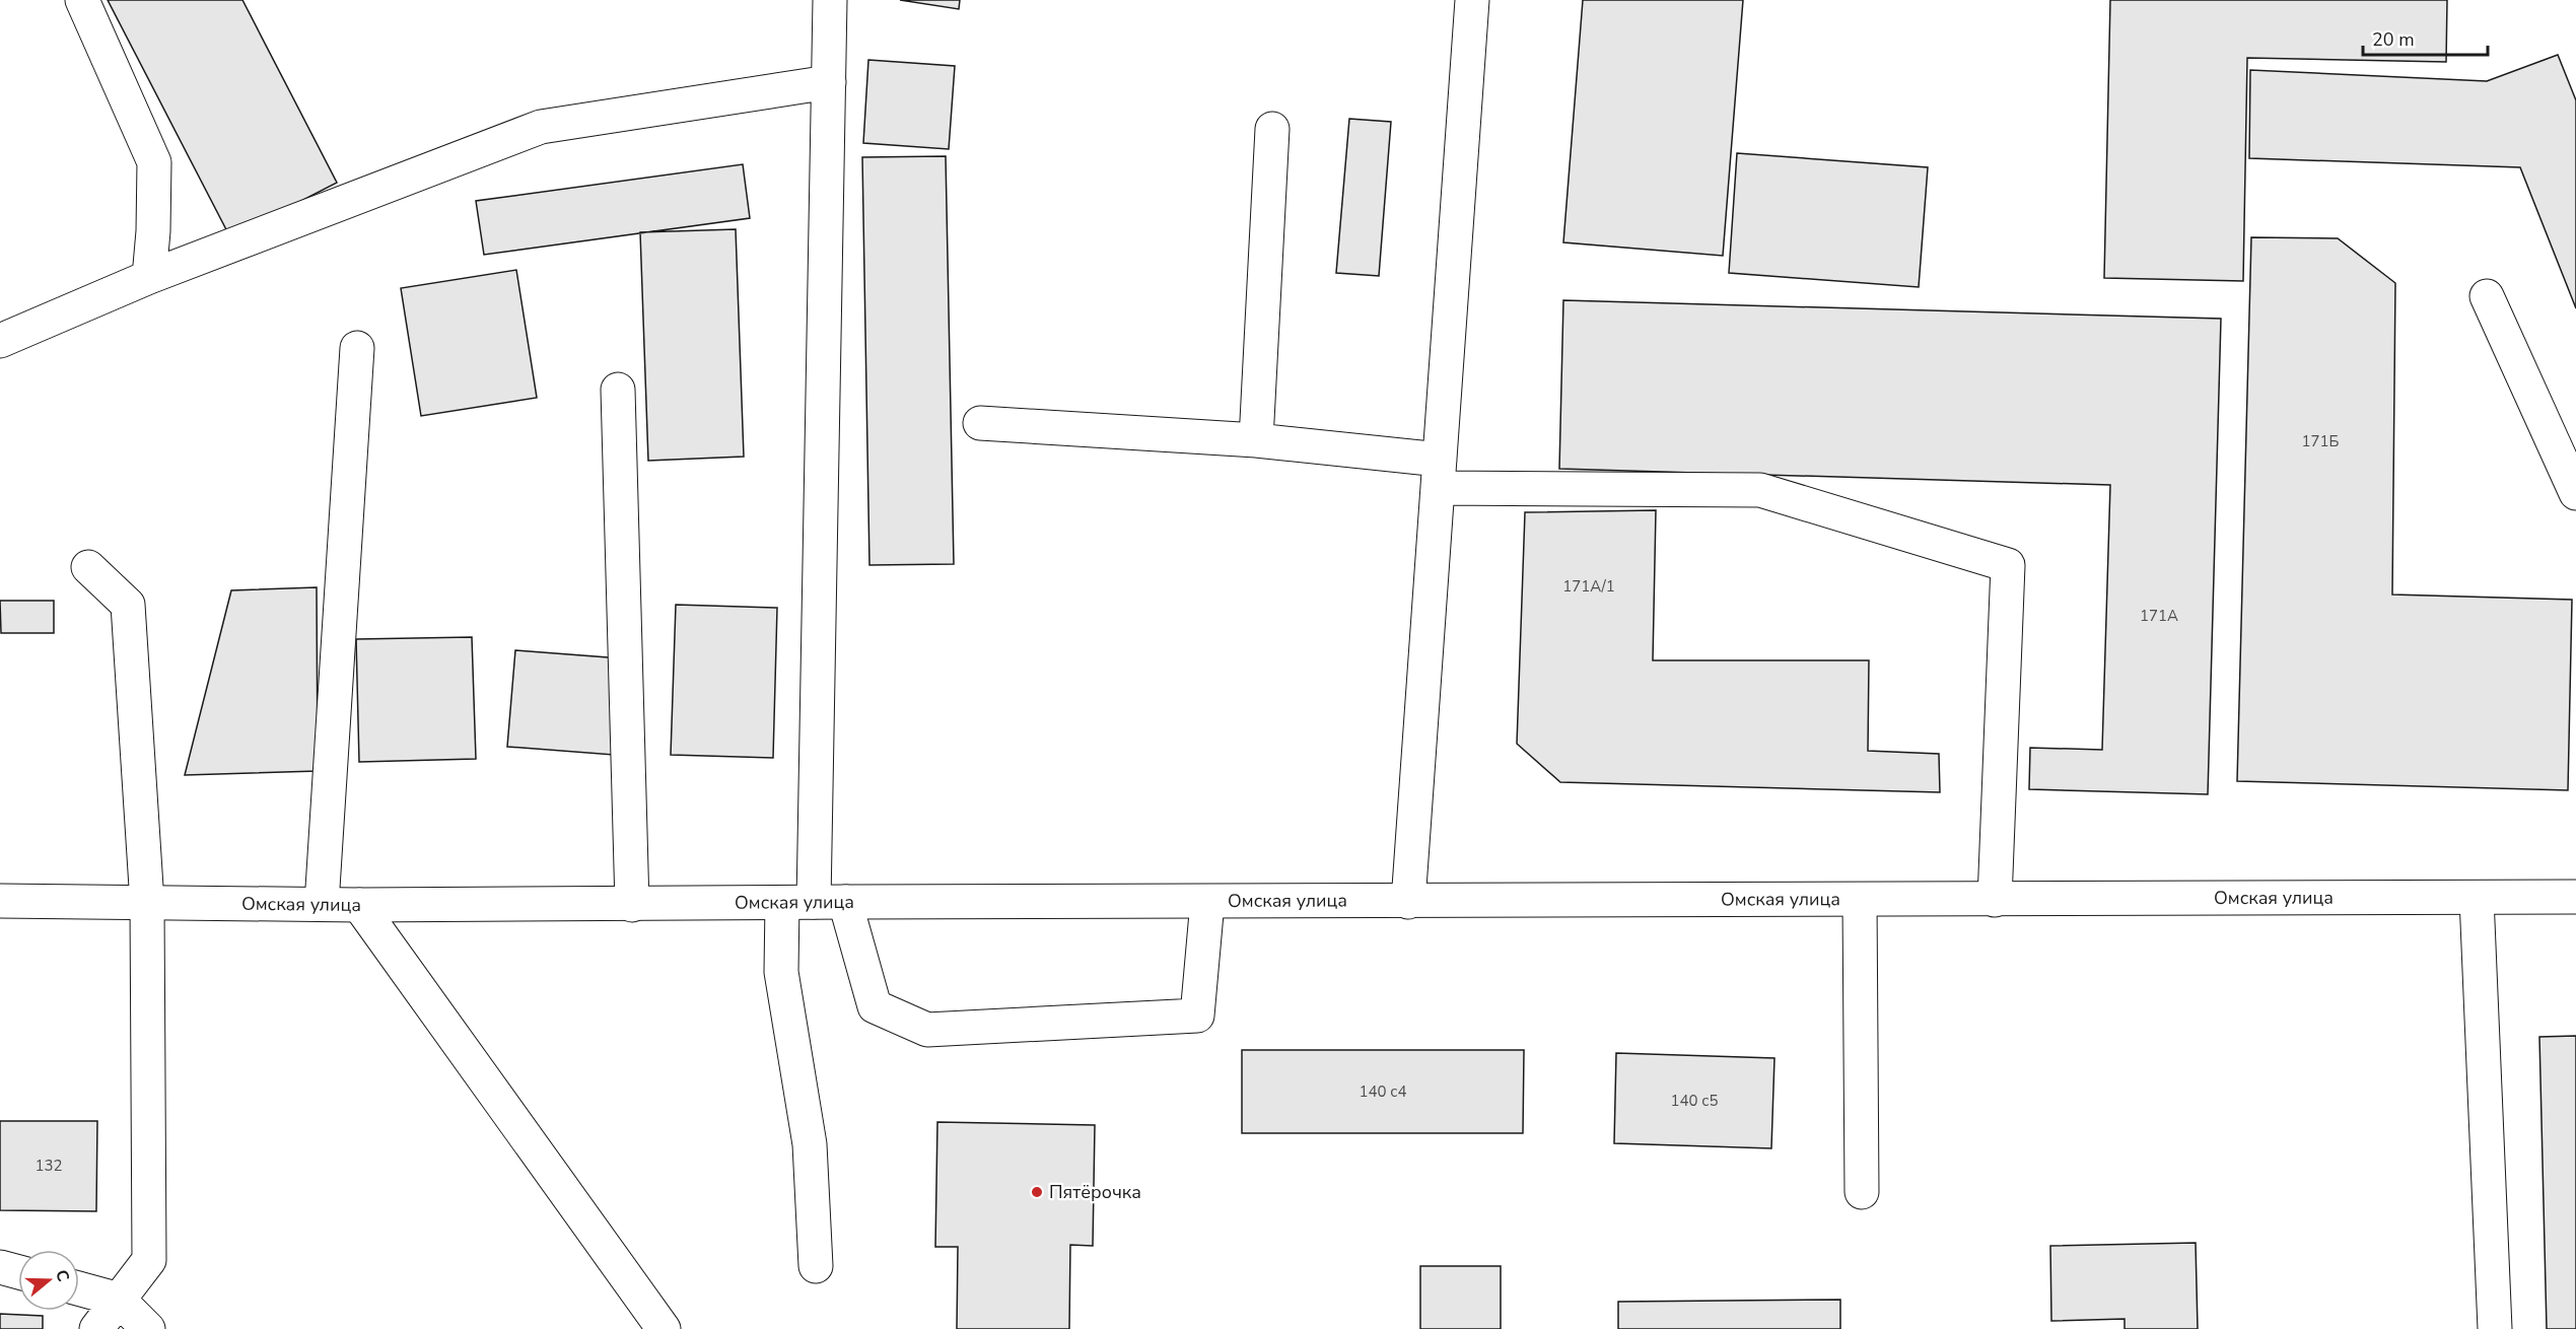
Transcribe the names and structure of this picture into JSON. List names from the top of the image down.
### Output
{
  "streets": {
    "main road": ["Омская улица"]
  },
  "places": ["Пятёрочка"],
  "house_numbers": [
    "171Б",
    "171А/1",
    "171А",
    "140 с4",
    "140 с5",
    "132"
  ],
  "scale_bar": "20 m",
  "north": "right"
}
